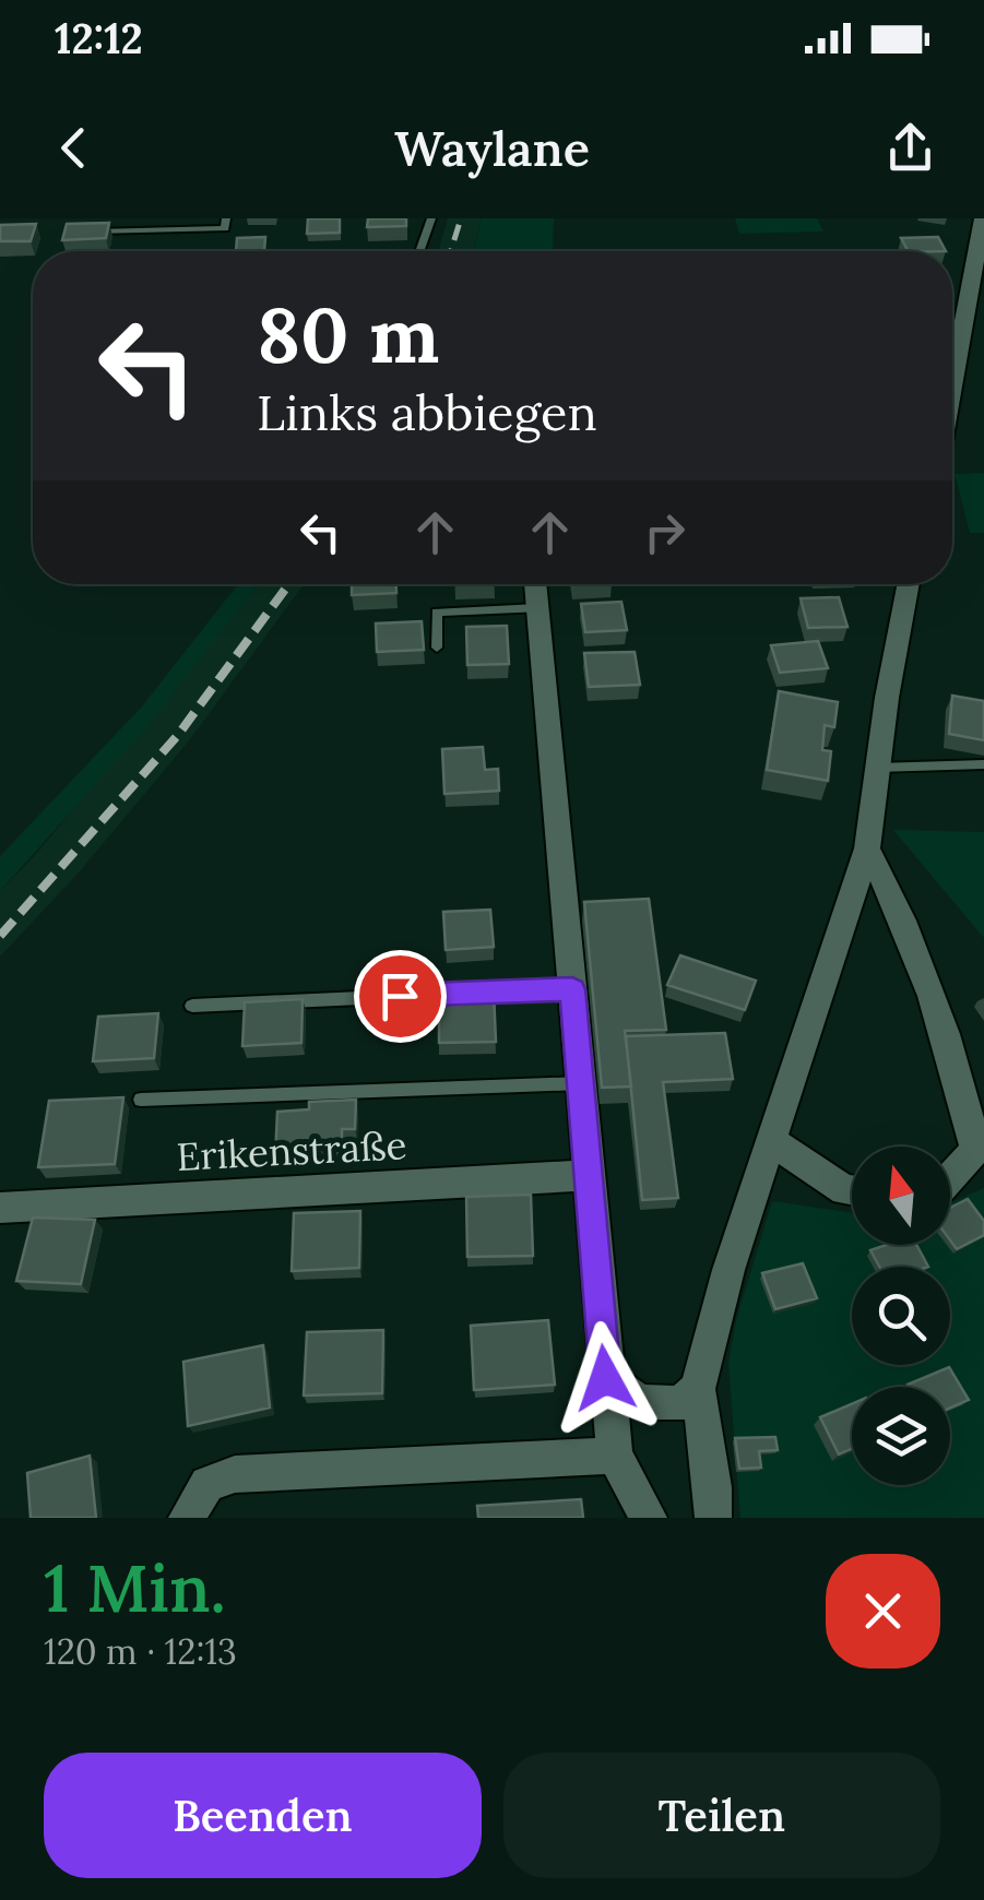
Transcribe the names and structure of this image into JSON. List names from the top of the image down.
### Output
{
  "streets": {
    "street": ["Erikenstraße"]
  },
  "north": "top",
  "page": {
    "status": "12:12",
    "header": "Waylane",
    "turn": ["80 m", "Links abbiegen"],
    "heading": ["1 Min.", "120 m · 12:13"],
    "buttons": ["Beenden", "Teilen"]
  }
}
